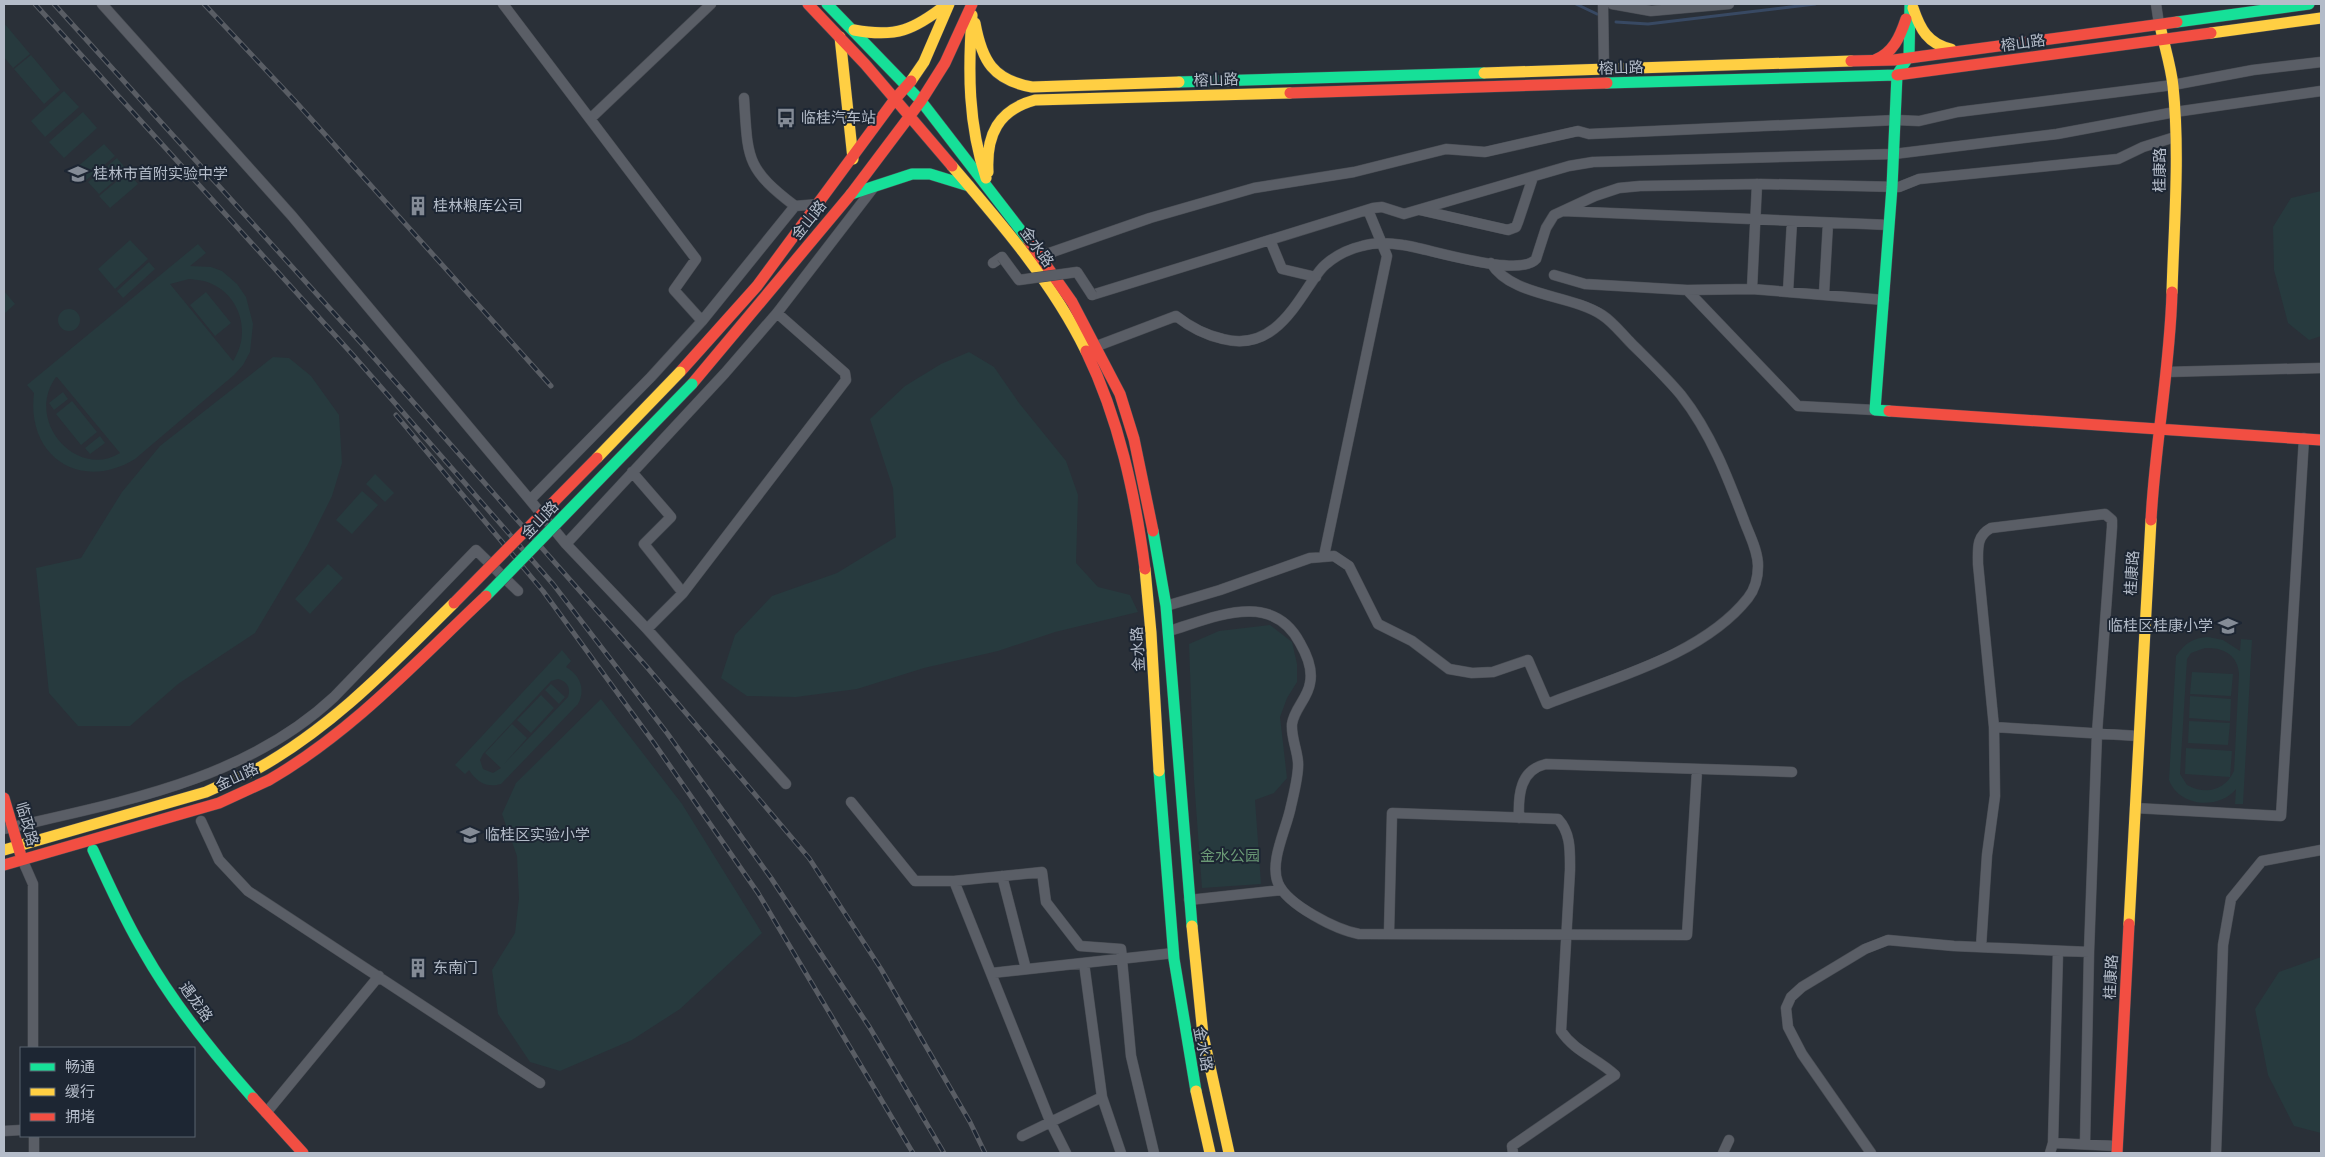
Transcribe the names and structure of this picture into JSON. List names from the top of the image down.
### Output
{
  "streets": {
    "main road": [
      "榕山路",
      "桂康路",
      "金山路",
      "金水路",
      "临政路",
      "遇龙路"
    ]
  },
  "crossings": [
    ["榕山路", "桂康路"],
    ["榕山路", "金山路"],
    ["榕山路", "金水路"],
    ["金山路", "金水路"],
    ["金山路", "临政路"]
  ],
  "parks": ["金水公园"],
  "places": {
    "bus stop": ["临桂汽车站"],
    "school or university": ["桂林市首附实验中学", "临桂区桂康小学", "临桂区实验小学"],
    "building": ["桂林粮库公司", "东南门"]
  },
  "legend": ["畅通", "缓行", "拥堵"]
}
